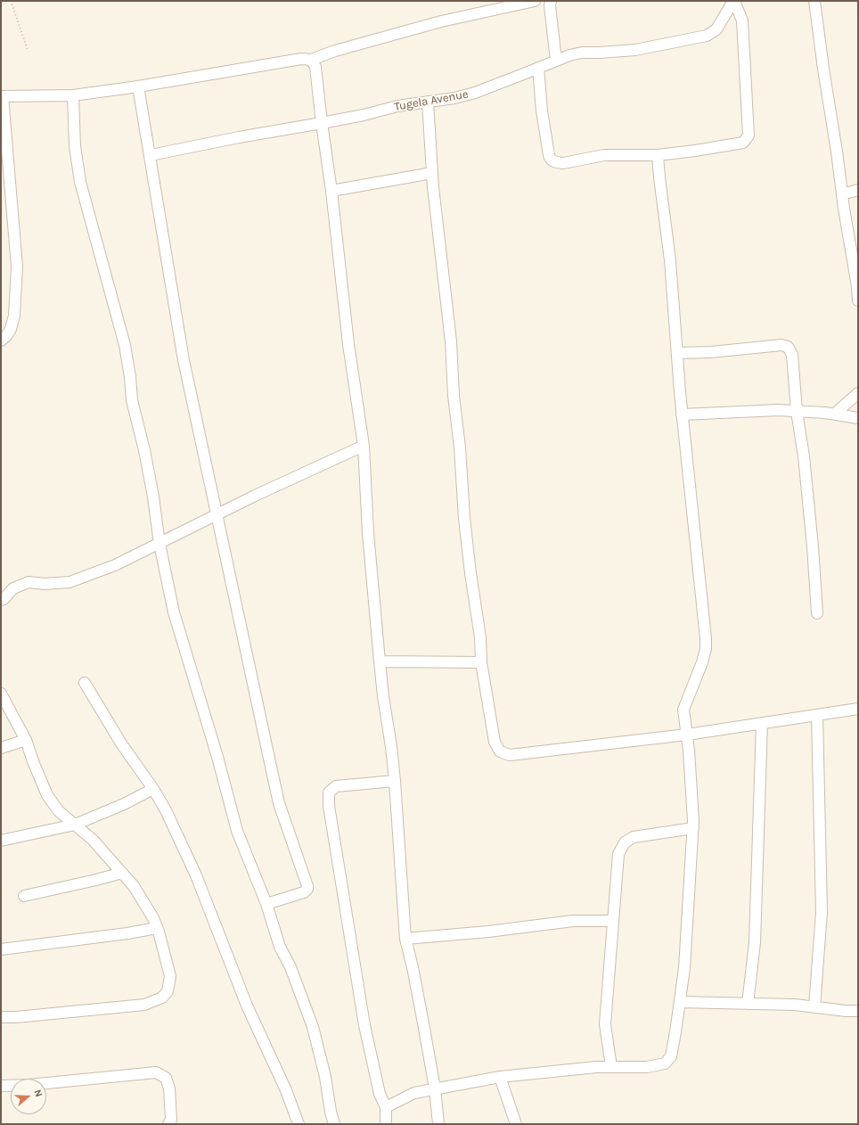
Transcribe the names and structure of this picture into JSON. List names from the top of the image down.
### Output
{
  "streets": {
    "street": ["Tugela Avenue"]
  },
  "north": "right"
}
